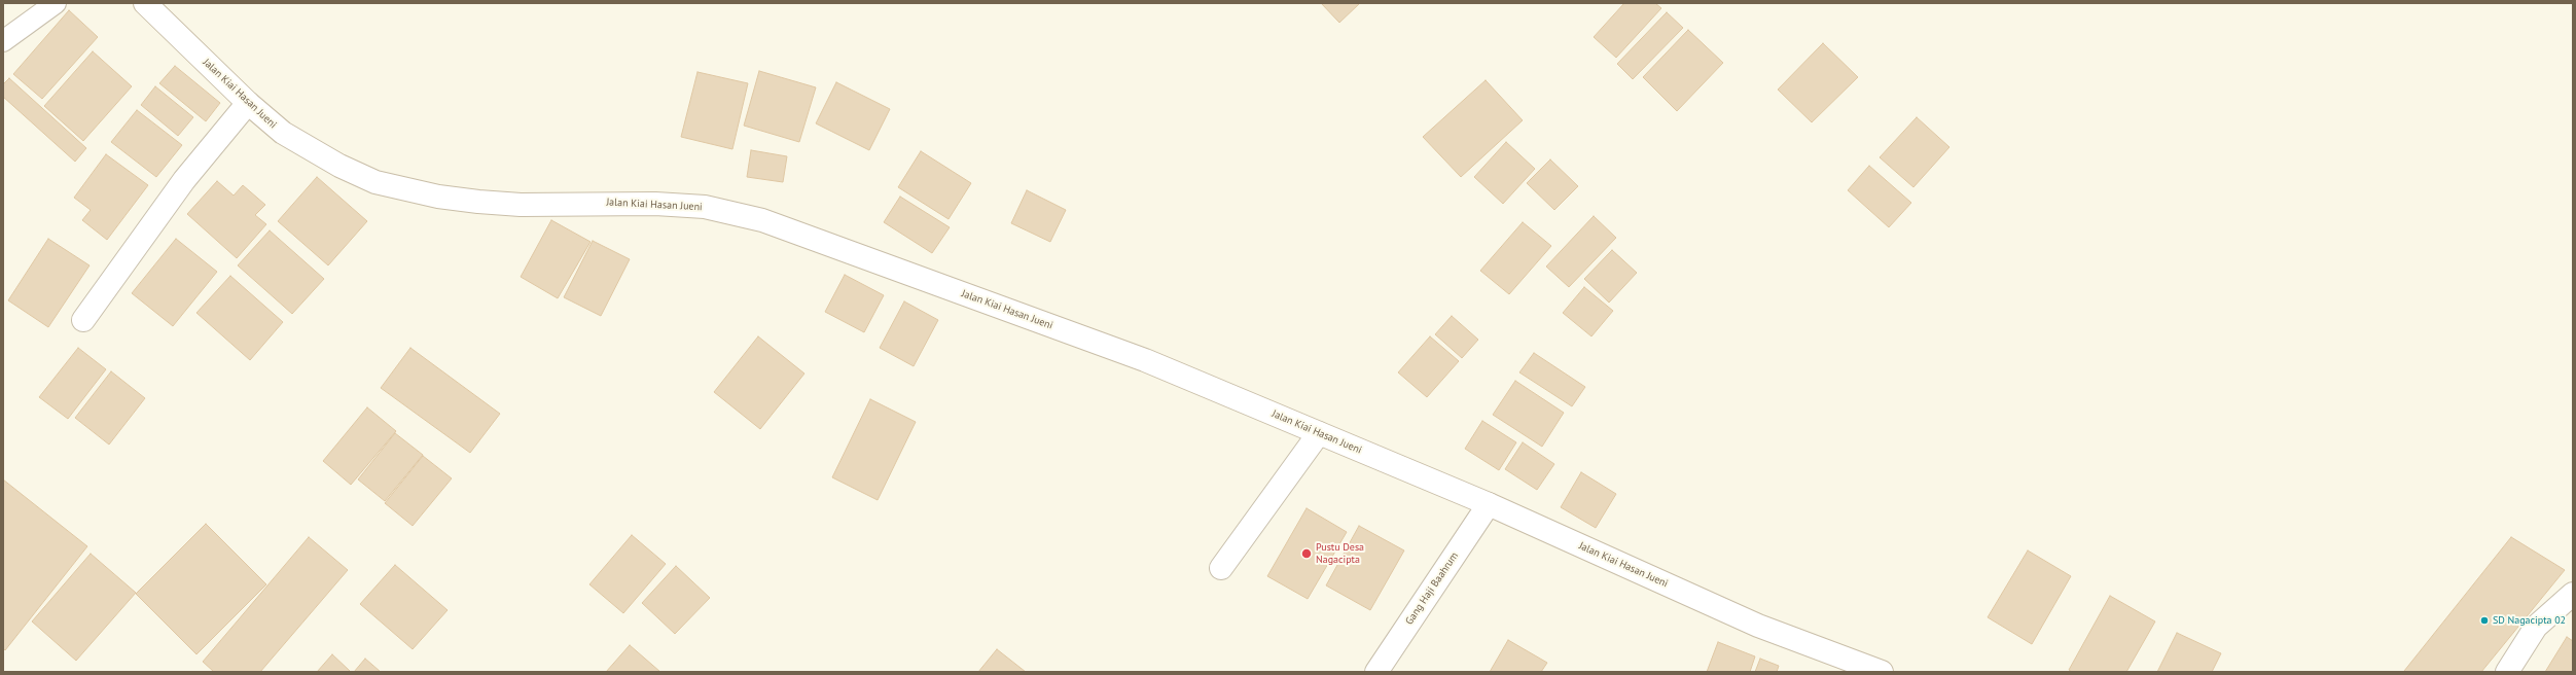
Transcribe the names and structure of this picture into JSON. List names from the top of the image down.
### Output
{
  "streets": {
    "street": ["Jalan Kiai Hasan Jueni", "Gang Haji Baahrum"]
  },
  "crossings": [
    ["Jalan Kiai Hasan Jueni", "Gang Haji Baahrum"]
  ],
  "places": ["Pustu Desa Nagacipta", "SD Nagacipta 02"]
}
